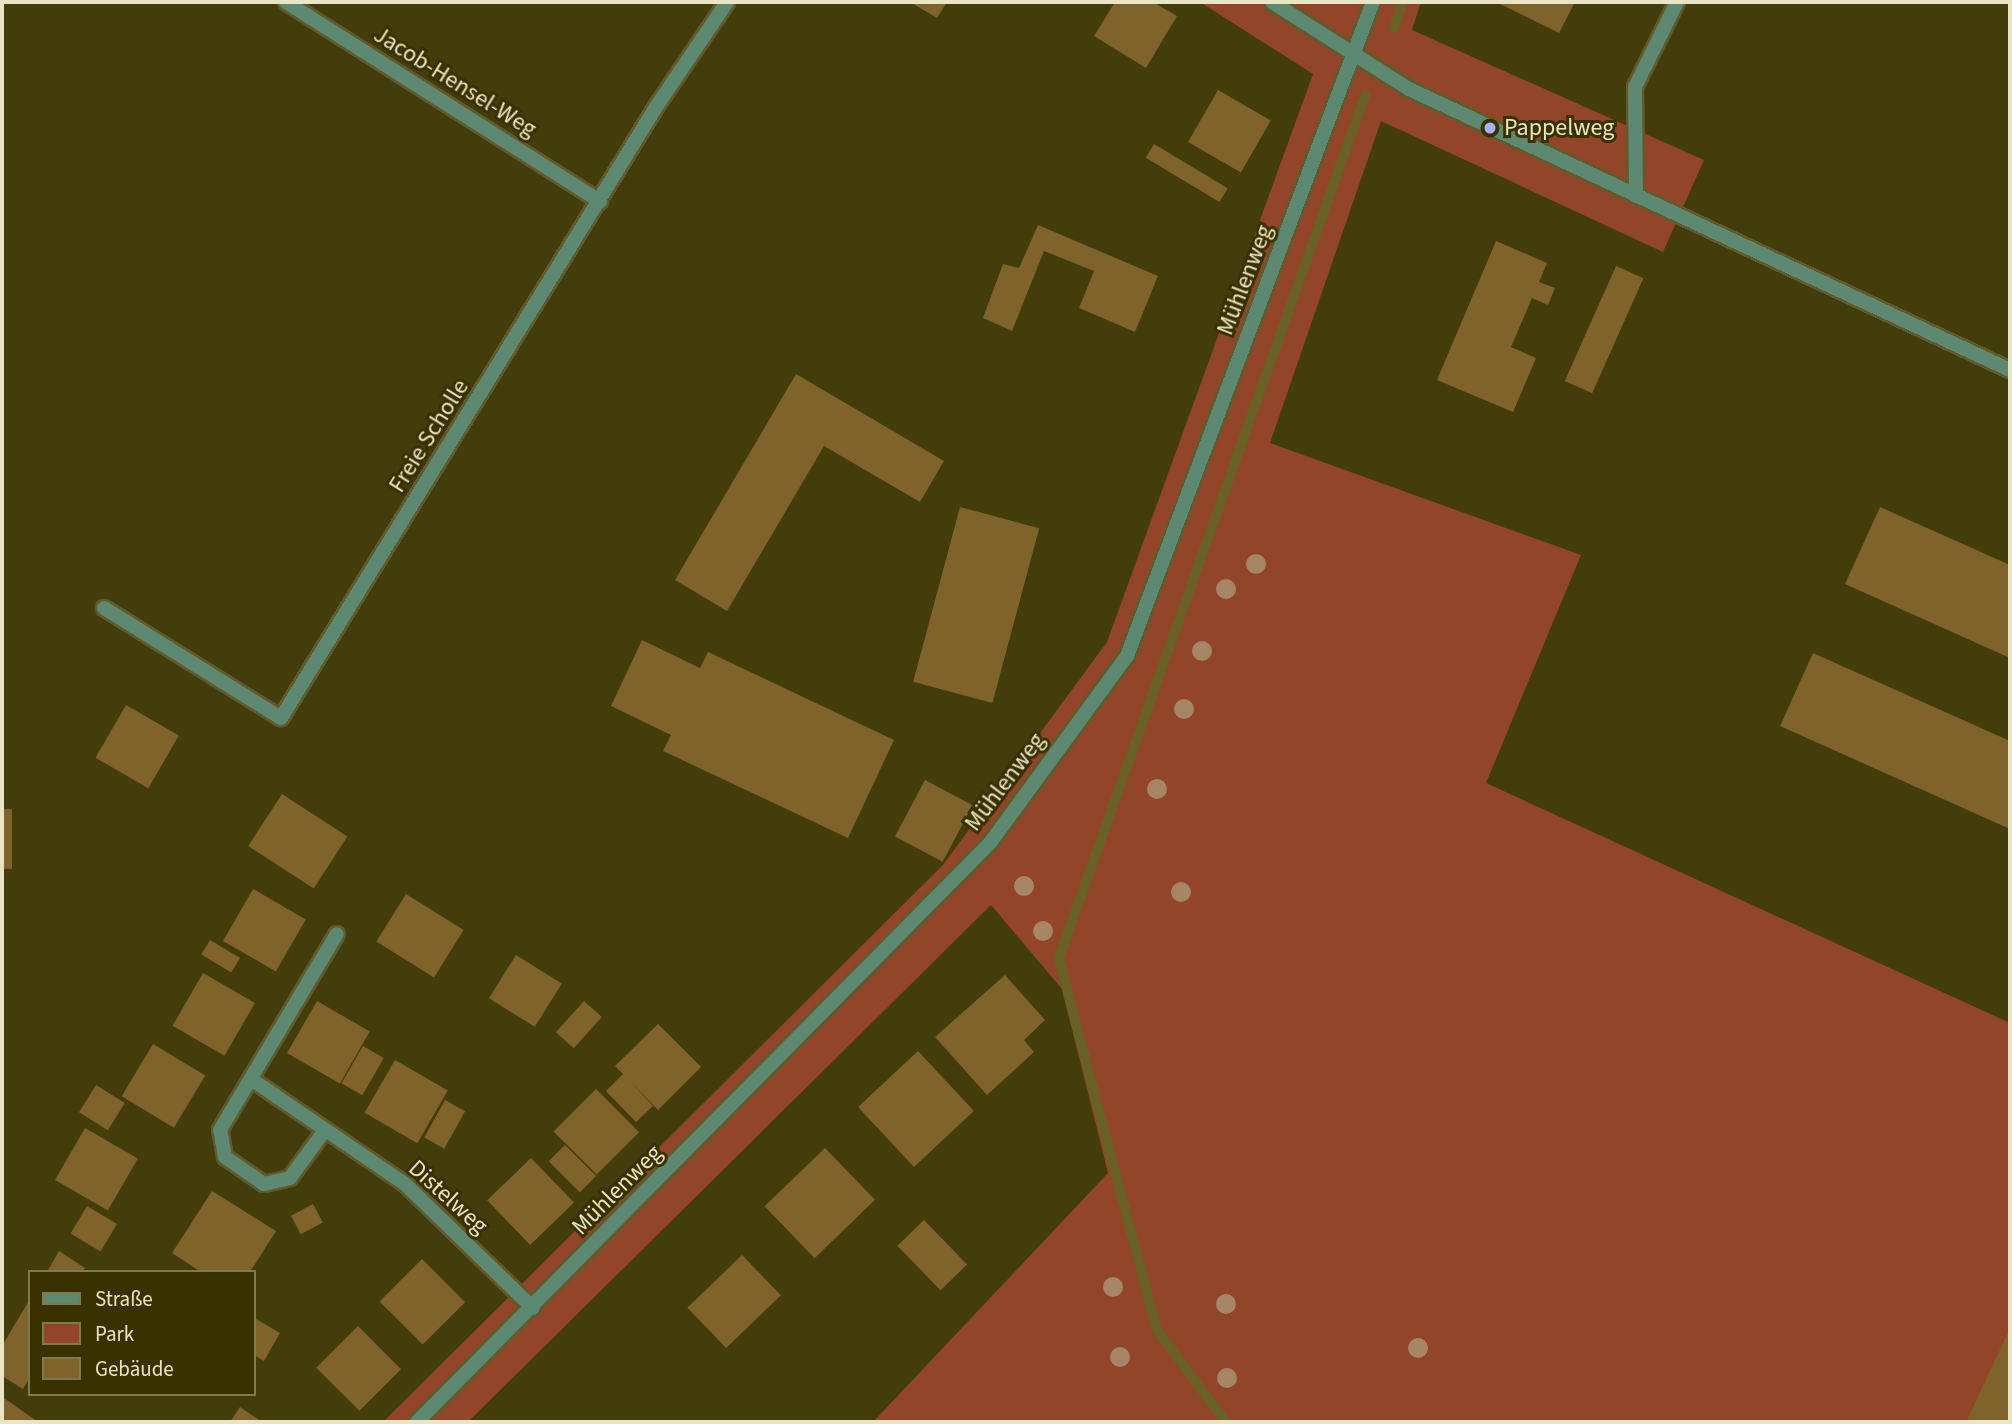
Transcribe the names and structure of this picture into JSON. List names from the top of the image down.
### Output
{
  "streets": {
    "street": [
      "Jacob-Hensel-Weg",
      "Mühlenweg",
      "Freie Scholle",
      "Distelweg"
    ]
  },
  "crossings": [
    ["Jacob-Hensel-Weg", "Freie Scholle"],
    ["Mühlenweg", "Distelweg"]
  ],
  "places": ["Pappelweg"],
  "legend": ["Straße", "Park", "Gebäude"]
}
